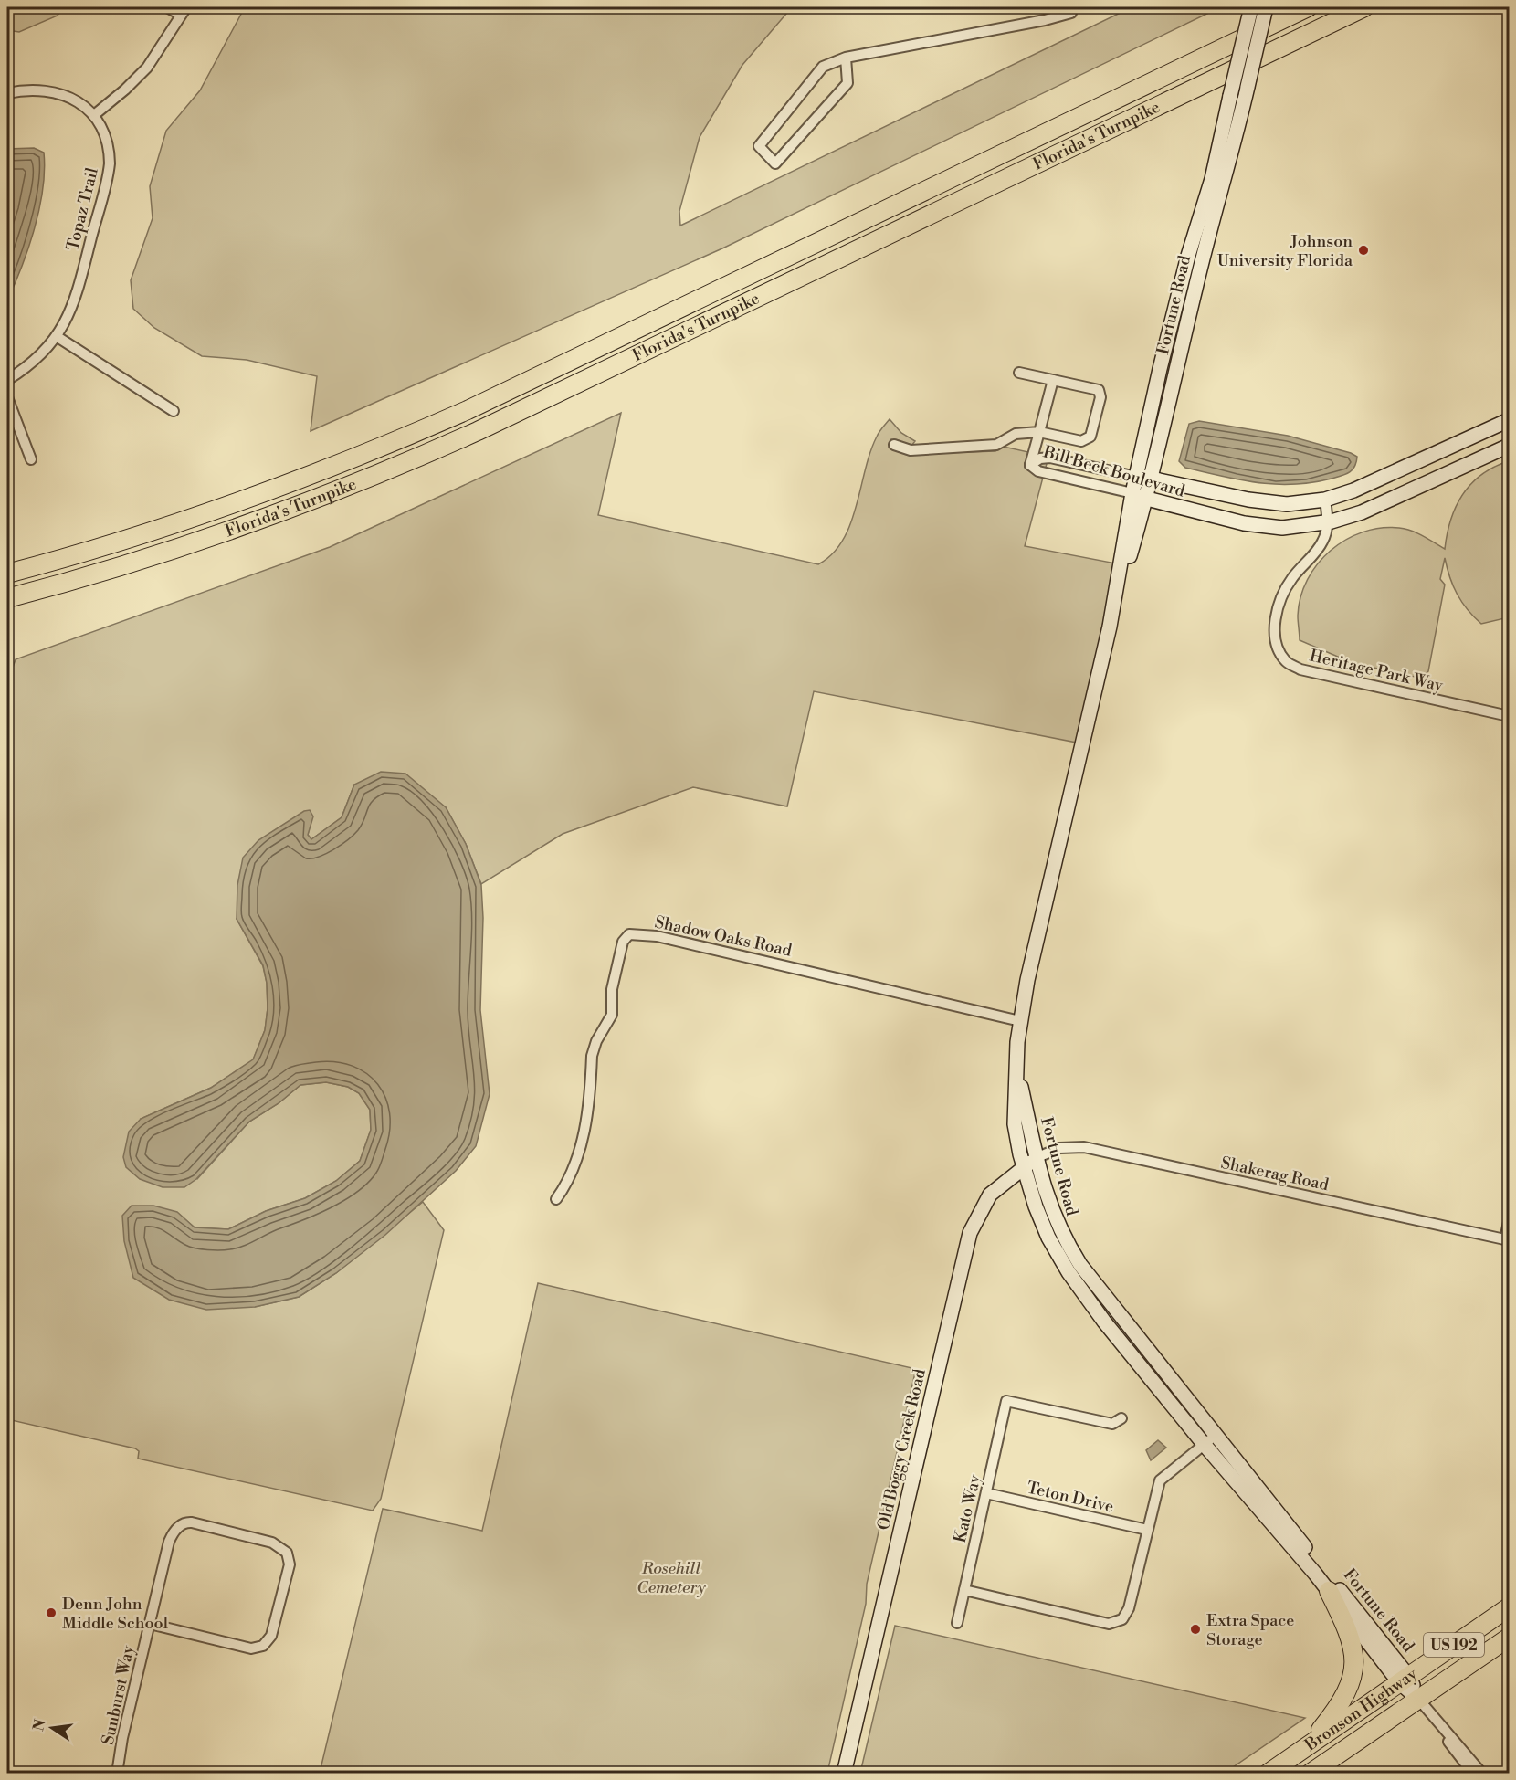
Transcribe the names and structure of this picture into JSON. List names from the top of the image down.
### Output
{
  "streets": {
    "highway": ["Florida's Turnpike", "US 192", "Bronson Highway"],
    "main road": ["Fortune Road", "Bill Beck Boulevard", "Old Boggy Creek Road"],
    "street": [
      "Topaz Trail",
      "Heritage Park Way",
      "Shadow Oaks Road",
      "Shakerag Road",
      "Teton Drive",
      "Kato Way",
      "Sunburst Way"
    ]
  },
  "crossings": [
    ["Fortune Road", "Bill Beck Boulevard"],
    ["Fortune Road", "Shadow Oaks Road"],
    ["Fortune Road", "Shakerag Road"],
    ["Fortune Road", "Old Boggy Creek Road"],
    ["Fortune Road", "Bronson Highway"],
    ["Bill Beck Boulevard", "Heritage Park Way"],
    ["Shakerag Road", "Old Boggy Creek Road"],
    ["Teton Drive", "Kato Way"]
  ],
  "parks": ["Rosehill Cemetery"],
  "places": ["Johnson University Florida", "Denn John Middle School", "Extra Space Storage"],
  "north": "left"
}
